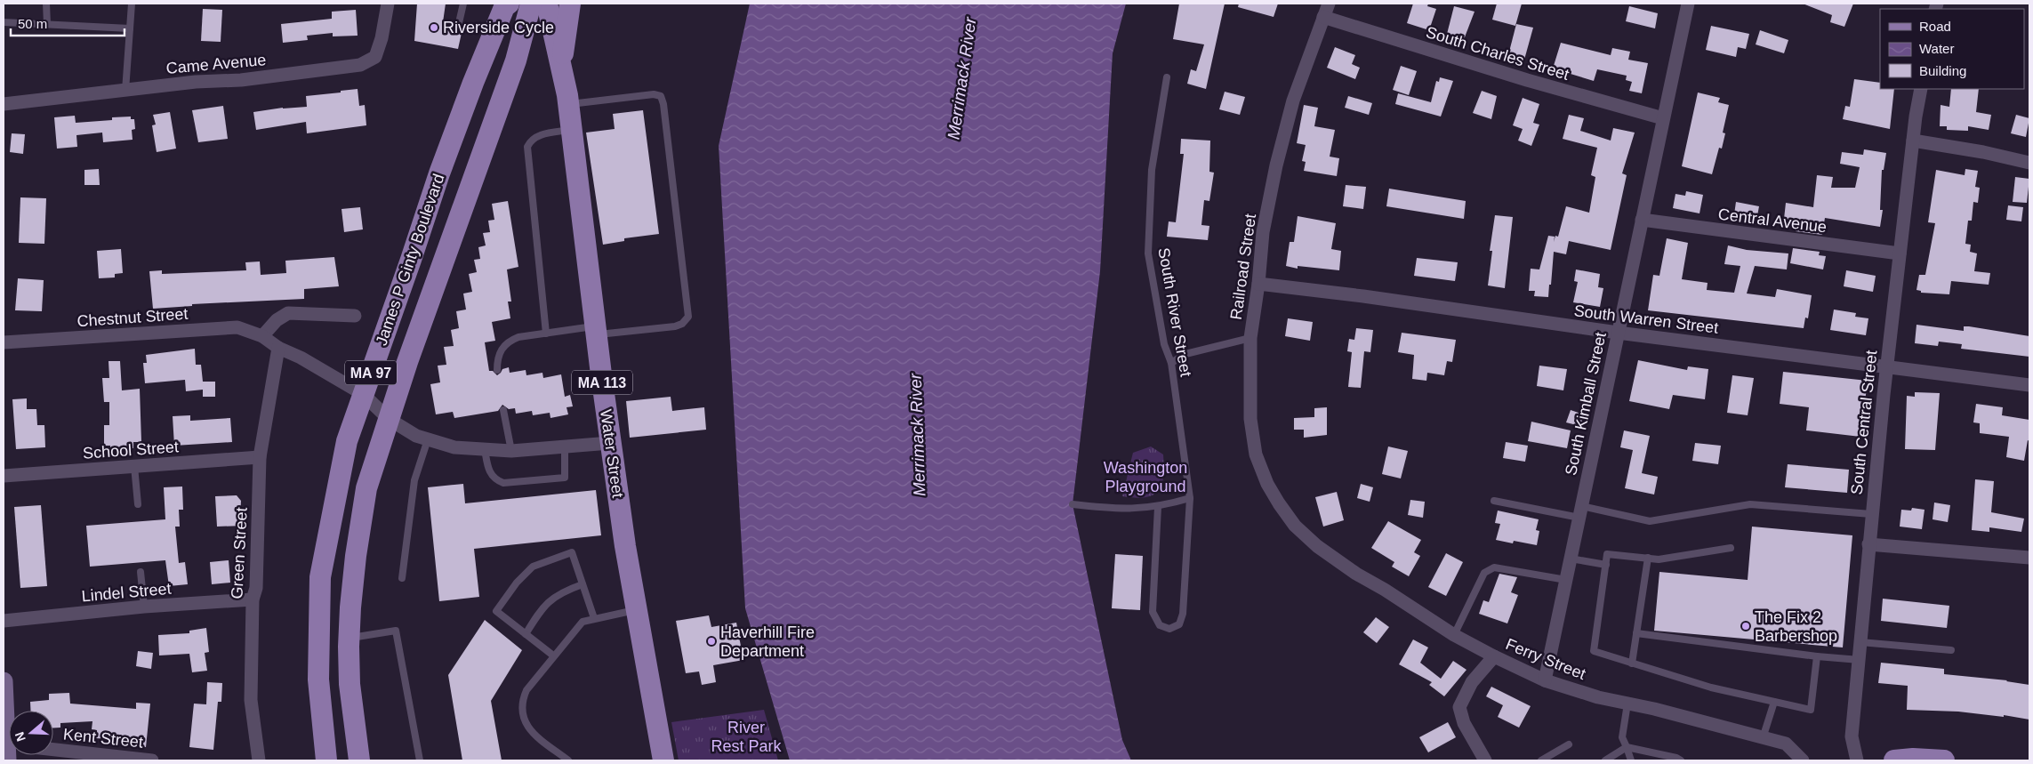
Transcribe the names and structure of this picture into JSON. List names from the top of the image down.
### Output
{
  "streets": {
    "main road": [
      "James P Ginty Boulevard",
      "MA 97",
      "MA 113",
      "Water Street"
    ],
    "street": [
      "South Charles Street",
      "Came Avenue",
      "Central Avenue",
      "Railroad Street",
      "Chestnut Street",
      "South Warren Street",
      "South Kimball Street",
      "South Central Street",
      "School Street",
      "Green Street",
      "Lindel Street",
      "Ferry Street",
      "Kent Street"
    ],
    "lane": ["South River Street"]
  },
  "crossings": [
    ["South Charles Street", "Railroad Street"],
    ["South Charles Street", "South Kimball Street"],
    ["Central Avenue", "South Kimball Street"],
    ["Central Avenue", "South Central Street"],
    ["James P Ginty Boulevard", "Chestnut Street"],
    ["Railroad Street", "South Warren Street"],
    ["Railroad Street", "Ferry Street"],
    ["Chestnut Street", "Water Street"],
    ["Chestnut Street", "Green Street"],
    ["South Warren Street", "South Kimball Street"],
    ["South Warren Street", "South Central Street"],
    ["South Kimball Street", "Ferry Street"],
    ["School Street", "Green Street"],
    ["Green Street", "Lindel Street"]
  ],
  "water": ["Merrimack River"],
  "parks": ["Washington Playground", "River Rest Park"],
  "places": ["Riverside Cycle", "The Fix 2 Barbershop", "Haverhill Fire Department"],
  "legend": ["Road", "Water", "Building"],
  "scale_bar": "50 m",
  "north": "left"
}
